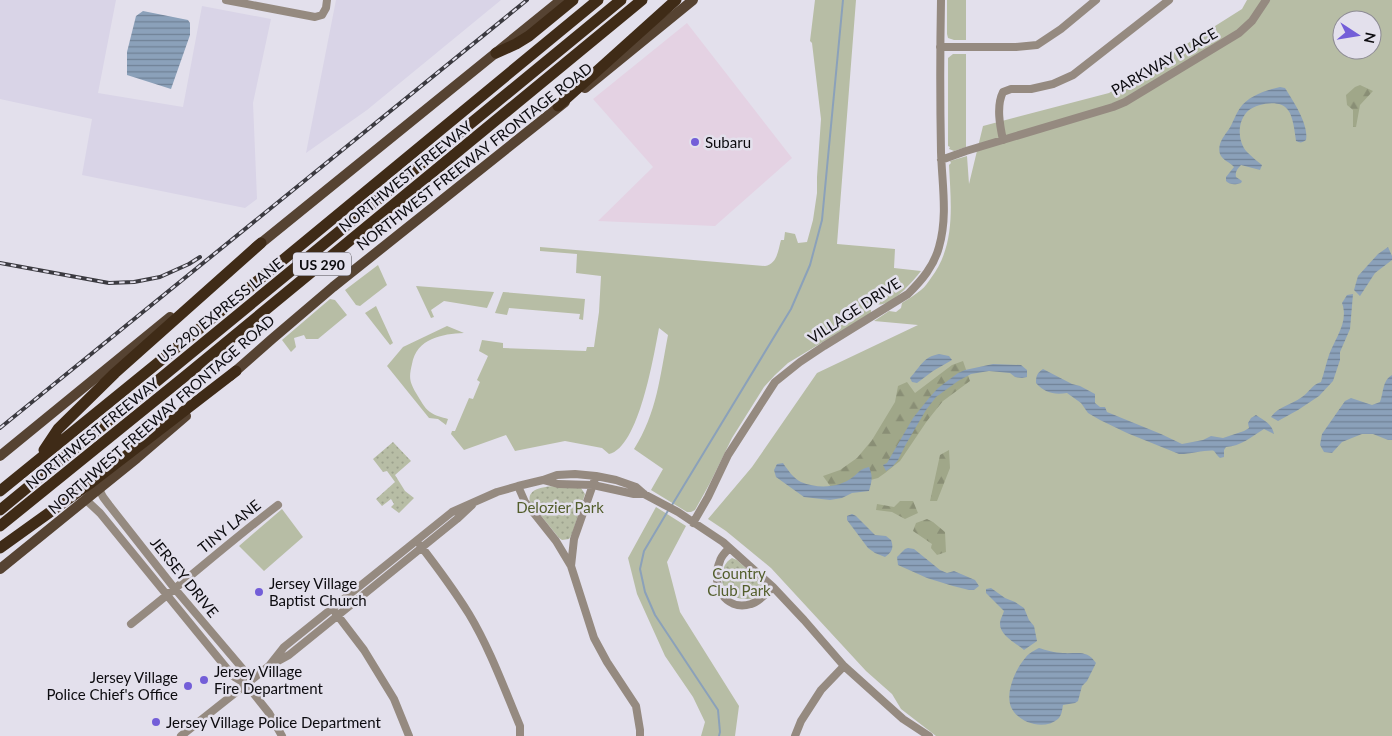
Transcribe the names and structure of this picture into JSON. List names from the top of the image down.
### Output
{
  "streets": {
    "highway": ["NORTHWEST FREEWAY", "US 290", "US 290 EXPRESS LANE"],
    "main road": ["NORTHWEST FREEWAY FRONTAGE ROAD"],
    "street": [
      "PARKWAY PLACE",
      "VILLAGE DRIVE",
      "TINY LANE",
      "JERSEY DRIVE"
    ]
  },
  "crossings": [
    ["PARKWAY PLACE", "VILLAGE DRIVE"],
    ["NORTHWEST FREEWAY FRONTAGE ROAD", "JERSEY DRIVE"],
    ["TINY LANE", "JERSEY DRIVE"]
  ],
  "parks": ["Delozier Park", "Country Club Park"],
  "places": [
    "Subaru",
    "Jersey Village Baptist Church",
    "Jersey Village Fire Department",
    "Jersey Village Police Chief's Office",
    "Jersey Village Police Department"
  ],
  "north": "right"
}
